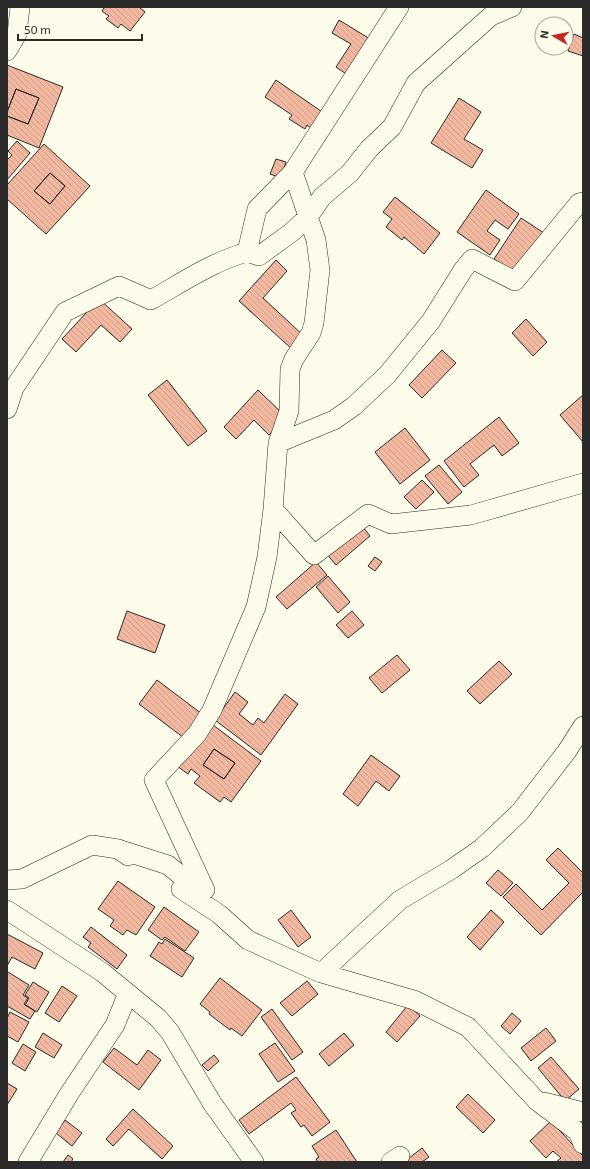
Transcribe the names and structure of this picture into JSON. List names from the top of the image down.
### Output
{
  "scale_bar": "50 m",
  "north": "left"
}
